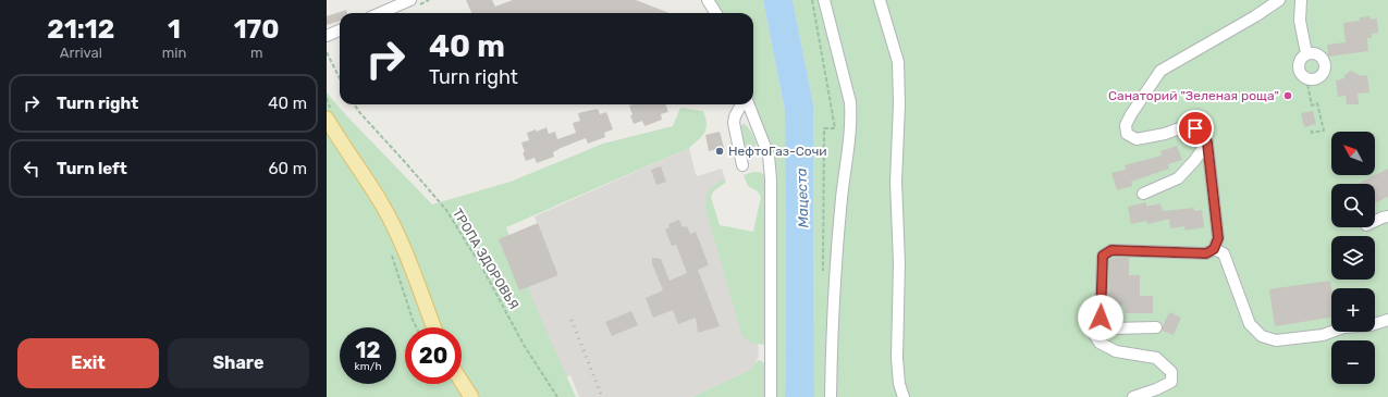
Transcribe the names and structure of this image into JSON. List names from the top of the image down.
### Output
{
  "streets": {
    "path": ["ТРОПА ЗДОРОВЬЯ"]
  },
  "water": ["Мацеста"],
  "places": ["Санаторий \"Зеленая роща\"", "НефтоГаз-Сочи"],
  "north": "top left",
  "page": {
    "eta": [
      "21:12",
      "Arrival",
      "1",
      "min",
      "170",
      "m"
    ],
    "turn": ["40 m", "Turn right"],
    "list": [
      {
        "name": "Turn right",
        "value": "40 m"
      },
      {
        "name": "Turn left",
        "value": "60 m"
      }
    ],
    "map_buttons": ["+", "−"],
    "speed": "12 km/h",
    "limit": "20",
    "buttons": ["Exit", "Share"]
  }
}
